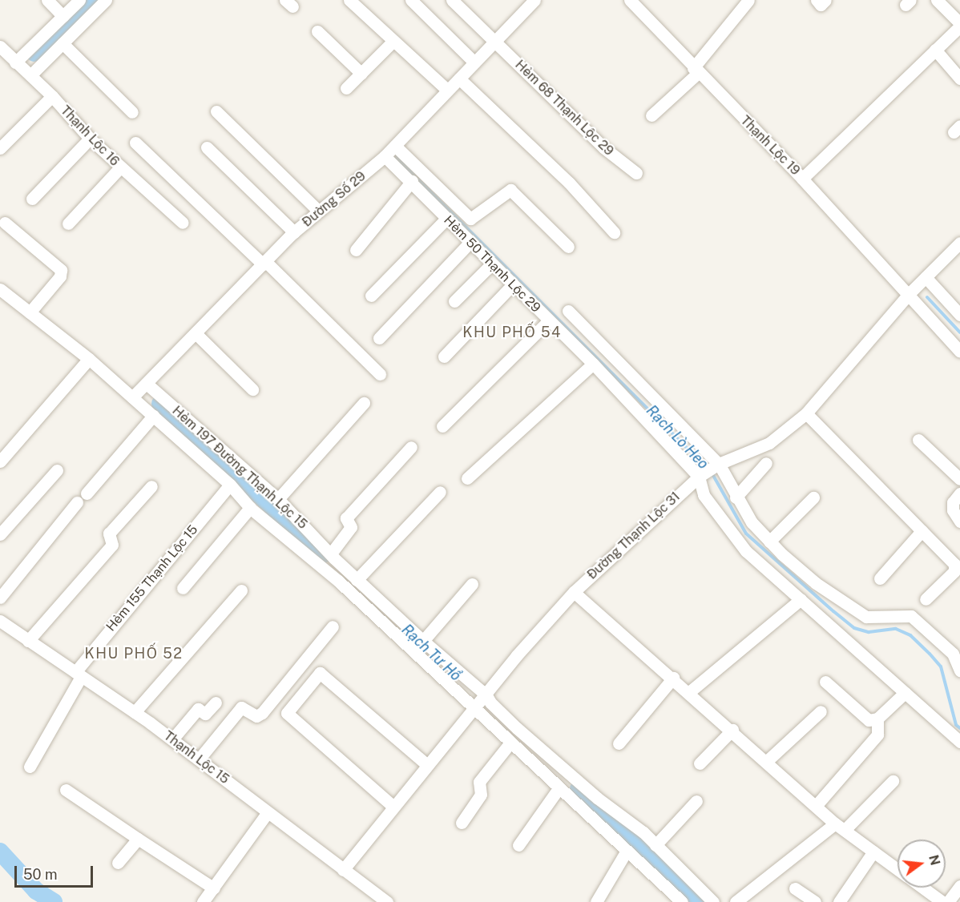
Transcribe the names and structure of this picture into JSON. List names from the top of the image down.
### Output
{
  "streets": {
    "street": [
      "Hẻm 68 Thạnh Lộc 29",
      "Thạnh Lộc 16",
      "Thạnh Lộc 19",
      "Đường Số 29",
      "Hẻm 50 Thạnh Lộc 29",
      "Hẻm 197 Đường Thạnh Lộc 15",
      "Đường Thạnh Lộc 31",
      "Hẻm 155 Thạnh Lộc 15",
      "Thạnh Lộc 15"
    ]
  },
  "crossings": [
    ["Hẻm 68 Thạnh Lộc 29", "Đường Số 29"],
    ["Thạnh Lộc 19", "Đường Thạnh Lộc 31"],
    ["Đường Số 29", "Hẻm 50 Thạnh Lộc 29"],
    ["Đường Số 29", "Hẻm 197 Đường Thạnh Lộc 15"],
    ["Hẻm 50 Thạnh Lộc 29", "Đường Thạnh Lộc 31"],
    ["Hẻm 197 Đường Thạnh Lộc 15", "Đường Thạnh Lộc 31"],
    ["Đường Thạnh Lộc 31", "Thạnh Lộc 15"],
    ["Hẻm 155 Thạnh Lộc 15", "Thạnh Lộc 15"]
  ],
  "districts": ["KHU PHỐ 54", "KHU PHỐ 52"],
  "water": ["Rạch Lò Heo", "Rạch Tư Hổ"],
  "scale_bar": "50 m",
  "north": "right"
}
